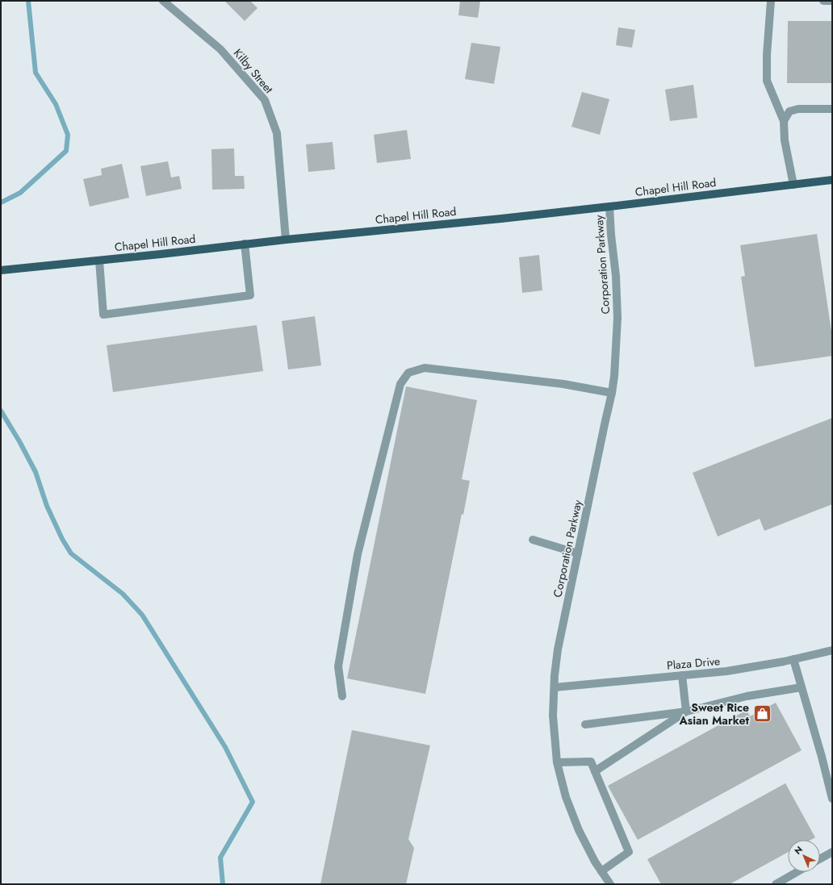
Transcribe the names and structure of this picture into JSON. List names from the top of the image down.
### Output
{
  "streets": {
    "main road": ["Chapel Hill Road"],
    "street": ["Kilby Street", "Corporation Parkway", "Plaza Drive"]
  },
  "crossings": [
    ["Kilby Street", "Chapel Hill Road"],
    ["Chapel Hill Road", "Corporation Parkway"],
    ["Corporation Parkway", "Plaza Drive"]
  ],
  "places": {
    "shop": ["Sweet Rice Asian Market"]
  },
  "north": "top left"
}
